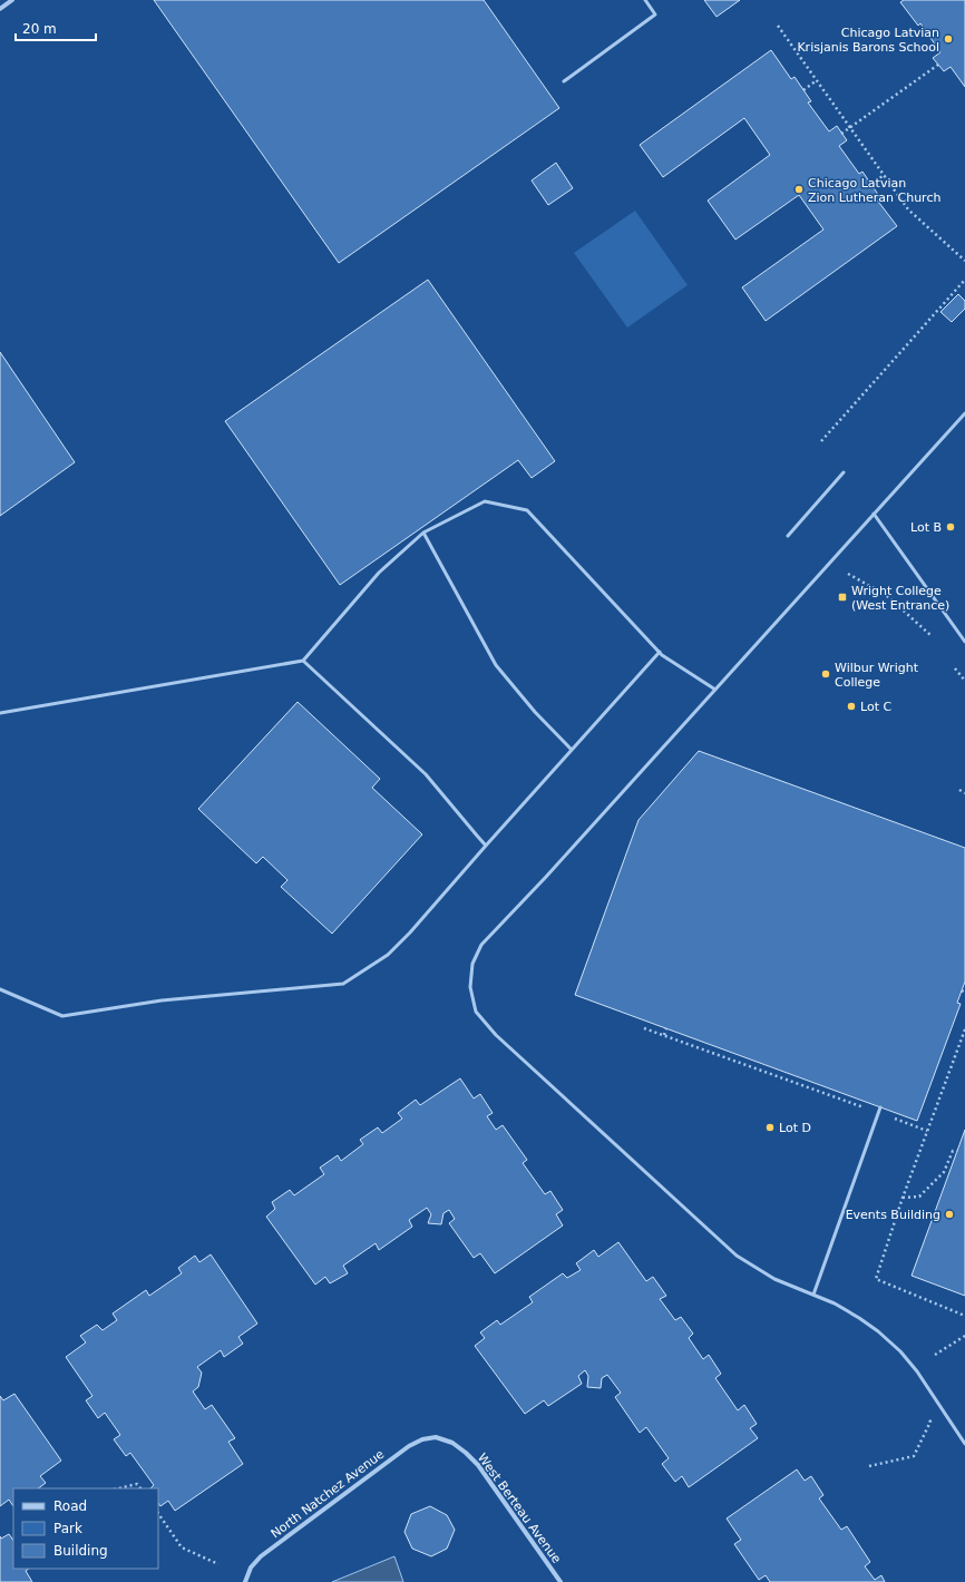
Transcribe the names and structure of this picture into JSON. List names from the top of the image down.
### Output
{
  "streets": {
    "street": ["North Natchez Avenue", "West Berteau Avenue"]
  },
  "crossings": [
    ["North Natchez Avenue", "West Berteau Avenue"]
  ],
  "places": {
    "other": [
      "Chicago Latvian Krisjanis Barons School",
      "Chicago Latvian Zion Lutheran Church",
      "Lot B",
      "Wilbur Wright College",
      "Lot C",
      "Lot D",
      "Events Building"
    ],
    "transit": ["Wright College (West Entrance)"]
  },
  "legend": ["Road", "Park", "Building"],
  "scale_bar": "20 m"
}
